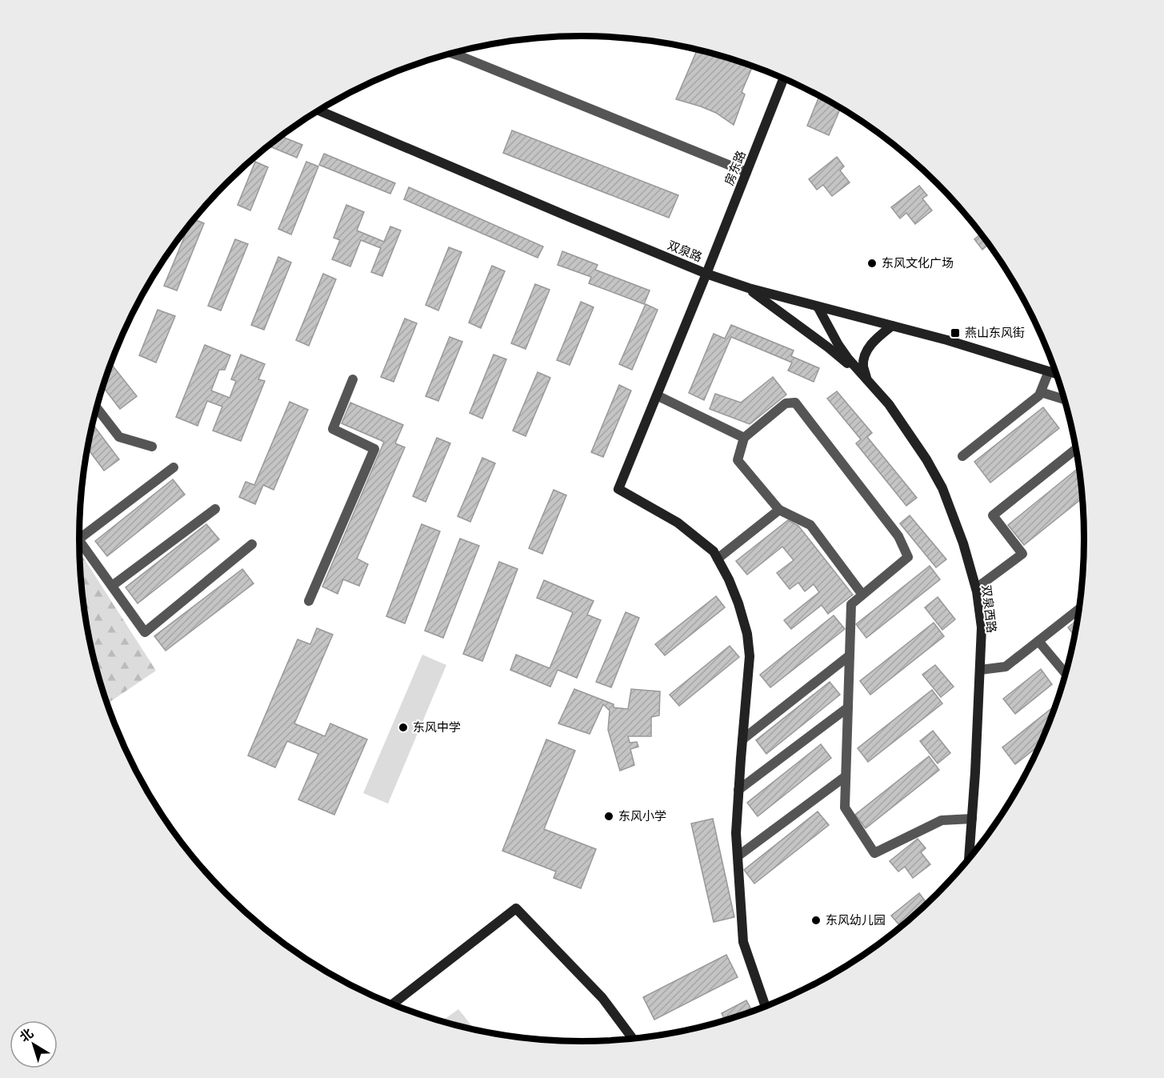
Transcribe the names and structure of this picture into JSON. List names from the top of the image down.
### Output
{
  "streets": {
    "street": ["房东路", "双泉路", "双泉西路"]
  },
  "crossings": [
    ["房东路", "双泉路"],
    ["双泉路", "双泉西路"]
  ],
  "places": {
    "other": [
      "东风文化广场",
      "东风中学",
      "东风小学",
      "东风幼儿园"
    ],
    "transit": ["燕山东风街"]
  },
  "north": "top left"
}
